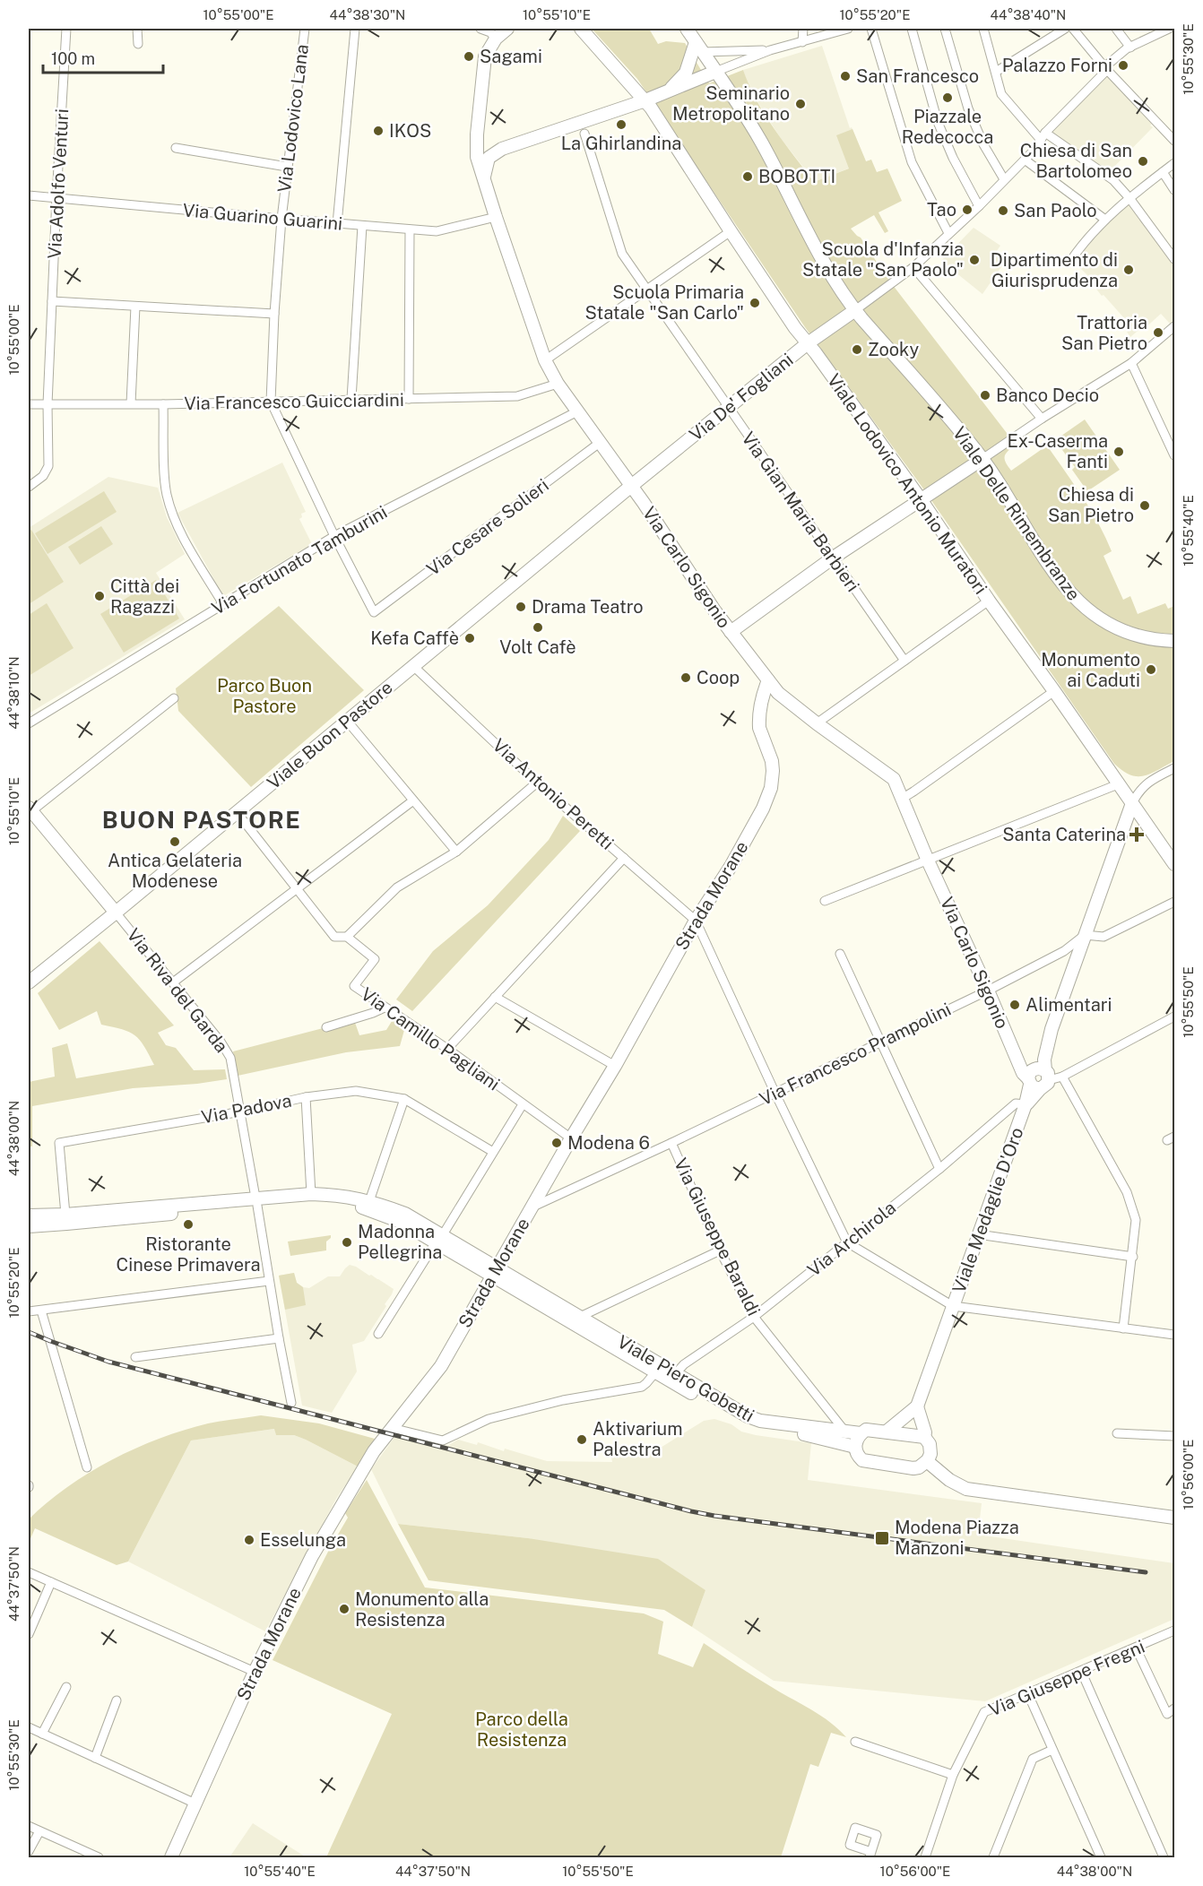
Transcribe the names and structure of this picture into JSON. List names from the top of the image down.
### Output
{
  "streets": {
    "street": [
      "Via Lodovico Lana",
      "Via Adolfo Venturi",
      "Via Guarino Guarini",
      "Via De' Fogliani",
      "Via Francesco Guicciardini",
      "Viale Lodovico Antonio Muratori",
      "Via Gian Maria Barbieri",
      "Viale Delle Rimembranze",
      "Via Cesare Solieri",
      "Via Fortunato Tamburini",
      "Via Carlo Sigonio",
      "Viale Buon Pastore",
      "Via Antonio Peretti",
      "Strada Morane",
      "Via Riva del Garda",
      "Via Camillo Pagliani",
      "Via Francesco Prampolini",
      "Via Padova",
      "Viale Medaglie D'Oro",
      "Via Giuseppe Baraldi",
      "Via Archirola",
      "Viale Piero Gobetti",
      "Via Giuseppe Fregni"
    ]
  },
  "crossings": [
    ["Via Lodovico Lana", "Via Guarino Guarini"],
    ["Via Lodovico Lana", "Via Francesco Guicciardini"],
    ["Via Adolfo Venturi", "Via Guarino Guarini"],
    ["Via Adolfo Venturi", "Via Francesco Guicciardini"],
    ["Via Guarino Guarini", "Via Carlo Sigonio"],
    ["Via De' Fogliani", "Viale Lodovico Antonio Muratori"],
    ["Via De' Fogliani", "Via Gian Maria Barbieri"],
    ["Via De' Fogliani", "Viale Delle Rimembranze"],
    ["Via De' Fogliani", "Via Carlo Sigonio"],
    ["Via De' Fogliani", "Viale Buon Pastore"],
    ["Via Francesco Guicciardini", "Via Carlo Sigonio"],
    ["Viale Lodovico Antonio Muratori", "Viale Medaglie D'Oro"],
    ["Via Cesare Solieri", "Via Fortunato Tamburini"],
    ["Via Cesare Solieri", "Via Carlo Sigonio"],
    ["Via Fortunato Tamburini", "Via Carlo Sigonio"],
    ["Via Carlo Sigonio", "Viale Buon Pastore"],
    ["Via Carlo Sigonio", "Strada Morane"],
    ["Via Carlo Sigonio", "Via Francesco Prampolini"],
    ["Via Carlo Sigonio", "Viale Medaglie D'Oro"],
    ["Viale Buon Pastore", "Via Antonio Peretti"],
    ["Viale Buon Pastore", "Via Riva del Garda"],
    ["Viale Buon Pastore", "Via Camillo Pagliani"],
    ["Via Antonio Peretti", "Strada Morane"],
    ["Strada Morane", "Via Camillo Pagliani"],
    ["Strada Morane", "Via Francesco Prampolini"],
    ["Strada Morane", "Viale Piero Gobetti"],
    ["Via Riva del Garda", "Via Padova"],
    ["Via Riva del Garda", "Viale Piero Gobetti"],
    ["Via Francesco Prampolini", "Viale Medaglie D'Oro"],
    ["Via Francesco Prampolini", "Via Giuseppe Baraldi"],
    ["Via Padova", "Viale Piero Gobetti"],
    ["Viale Medaglie D'Oro", "Via Archirola"],
    ["Via Giuseppe Baraldi", "Via Archirola"],
    ["Via Giuseppe Baraldi", "Viale Piero Gobetti"],
    ["Via Archirola", "Viale Piero Gobetti"]
  ],
  "districts": ["BUON PASTORE"],
  "parks": ["Parco Buon Pastore", "Parco della Resistenza"],
  "places": {
    "other": [
      "Sagami",
      "Palazzo Forni",
      "San Francesco",
      "Piazzale Redecocca",
      "Seminario Metropolitano",
      "La Ghirlandina",
      "IKOS",
      "Chiesa di San Bartolomeo",
      "BOBOTTI",
      "Tao",
      "San Paolo",
      "Scuola d'Infanzia Statale \"San Paolo\"",
      "Dipartimento di Giurisprudenza",
      "Scuola Primaria Statale \"San Carlo\"",
      "Trattoria San Pietro",
      "Zooky",
      "Banco Decio",
      "Ex-Caserma Fanti",
      "Chiesa di San Pietro",
      "Città dei Ragazzi",
      "Drama Teatro",
      "Volt Cafè",
      "Kefa Caffè",
      "Monumento ai Caduti",
      "Coop",
      "Antica Gelateria Modenese",
      "Alimentari",
      "Modena 6",
      "Ristorante Cinese Primavera",
      "Madonna Pellegrina",
      "Aktivarium Palestra",
      "Esselunga",
      "Monumento alla Resistenza"
    ],
    "health": ["Santa Caterina"],
    "transit": ["Modena Piazza Manzoni"]
  },
  "scale_bar": "100 m",
  "coordinates": [
    "10°55'00\"E",
    "44°38'30\"N",
    "10°55'10\"E",
    "10°55'20\"E",
    "44°38'40\"N",
    "10°55'30\"E",
    "10°55'40\"E",
    "44°38'10\"N",
    "10°55'50\"E",
    "44°38'00\"N",
    "10°56'00\"E",
    "44°37'50\"N"
  ]
}
